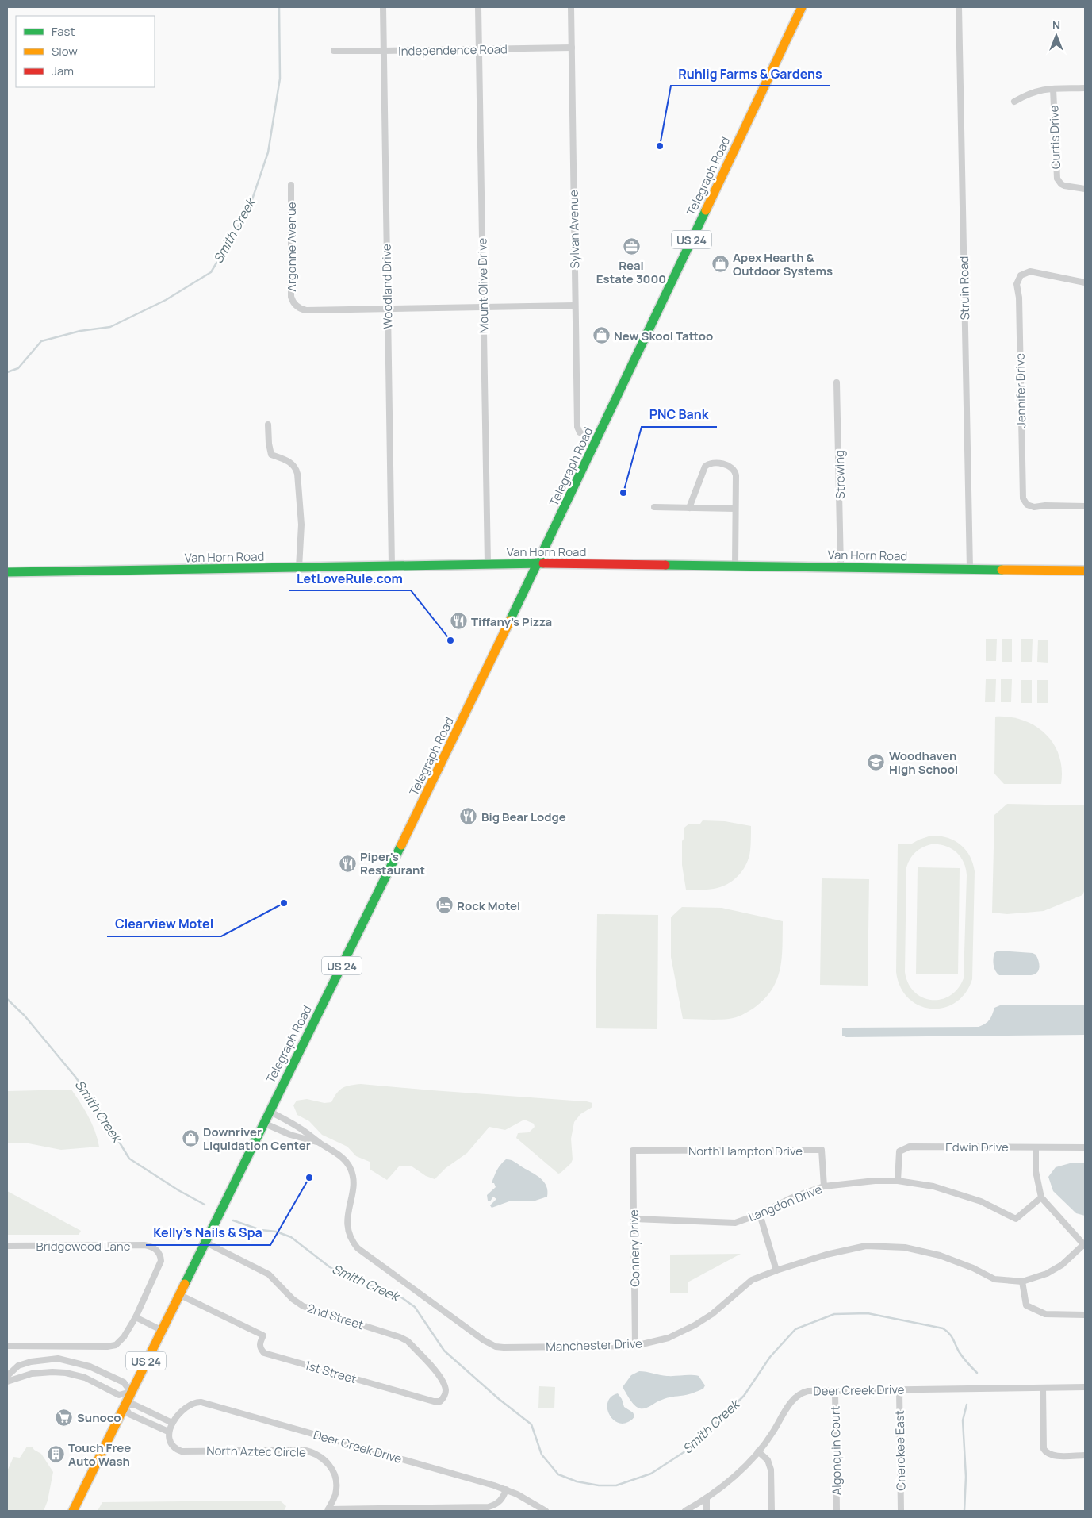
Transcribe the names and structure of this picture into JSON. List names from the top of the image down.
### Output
{
  "streets": {
    "main road": ["Telegraph Road", "US 24", "Van Horn Road"],
    "street": [
      "Independence Road",
      "Curtis Drive",
      "Sylvan Avenue",
      "Argonne Avenue",
      "Mount Olive Drive",
      "Woodland Drive",
      "Struin Road",
      "Jennifer Drive",
      "Strewing",
      "Edwin Drive",
      "North Hampton Drive",
      "Langdon Drive",
      "Bridgewood Lane",
      "Connery Drive",
      "2nd Street",
      "Manchester Drive",
      "1st Street",
      "Deer Creek Drive",
      "Algonquin Court",
      "Cherokee East",
      "North Aztec Circle"
    ]
  },
  "crossings": [
    ["Independence Road", "Sylvan Avenue"],
    ["Independence Road", "Mount Olive Drive"],
    ["Independence Road", "Woodland Drive"],
    ["Telegraph Road", "Sylvan Avenue"],
    ["Telegraph Road", "Van Horn Road"],
    ["Telegraph Road", "2nd Street"],
    ["Telegraph Road", "Manchester Drive"],
    ["Telegraph Road", "1st Street"],
    ["Argonne Avenue", "Woodland Drive"],
    ["Mount Olive Drive", "Van Horn Road"],
    ["Woodland Drive", "Van Horn Road"],
    ["Struin Road", "Van Horn Road"],
    ["Strewing", "Van Horn Road"],
    ["Edwin Drive", "Langdon Drive"],
    ["North Hampton Drive", "Langdon Drive"],
    ["North Hampton Drive", "Connery Drive"],
    ["Langdon Drive", "Connery Drive"],
    ["Connery Drive", "Manchester Drive"],
    ["2nd Street", "1st Street"],
    ["Deer Creek Drive", "Algonquin Court"],
    ["Deer Creek Drive", "Cherokee East"],
    ["Deer Creek Drive", "North Aztec Circle"]
  ],
  "water": ["Smith Creek"],
  "places": {
    "other": [
      "Ruhlig Farms & Gardens",
      "PNC Bank",
      "LetLoveRule.com",
      "Clearview Motel",
      "Kelly's Nails & Spa"
    ],
    "office": ["Real Estate 3000"],
    "shop": ["Apex Hearth & Outdoor Systems", "New Skool Tattoo", "Downriver Liquidation Center"],
    "restaurant": ["Tiffany's Pizza", "Big Bear Lodge", "Piper's Restaurant"],
    "school or university": ["Woodhaven High School"],
    "hotel": ["Rock Motel"],
    "supermarket": ["Sunoco"],
    "building": ["Touch Free Auto Wash"]
  },
  "legend": ["Fast", "Slow", "Jam"],
  "north": "top"
}
